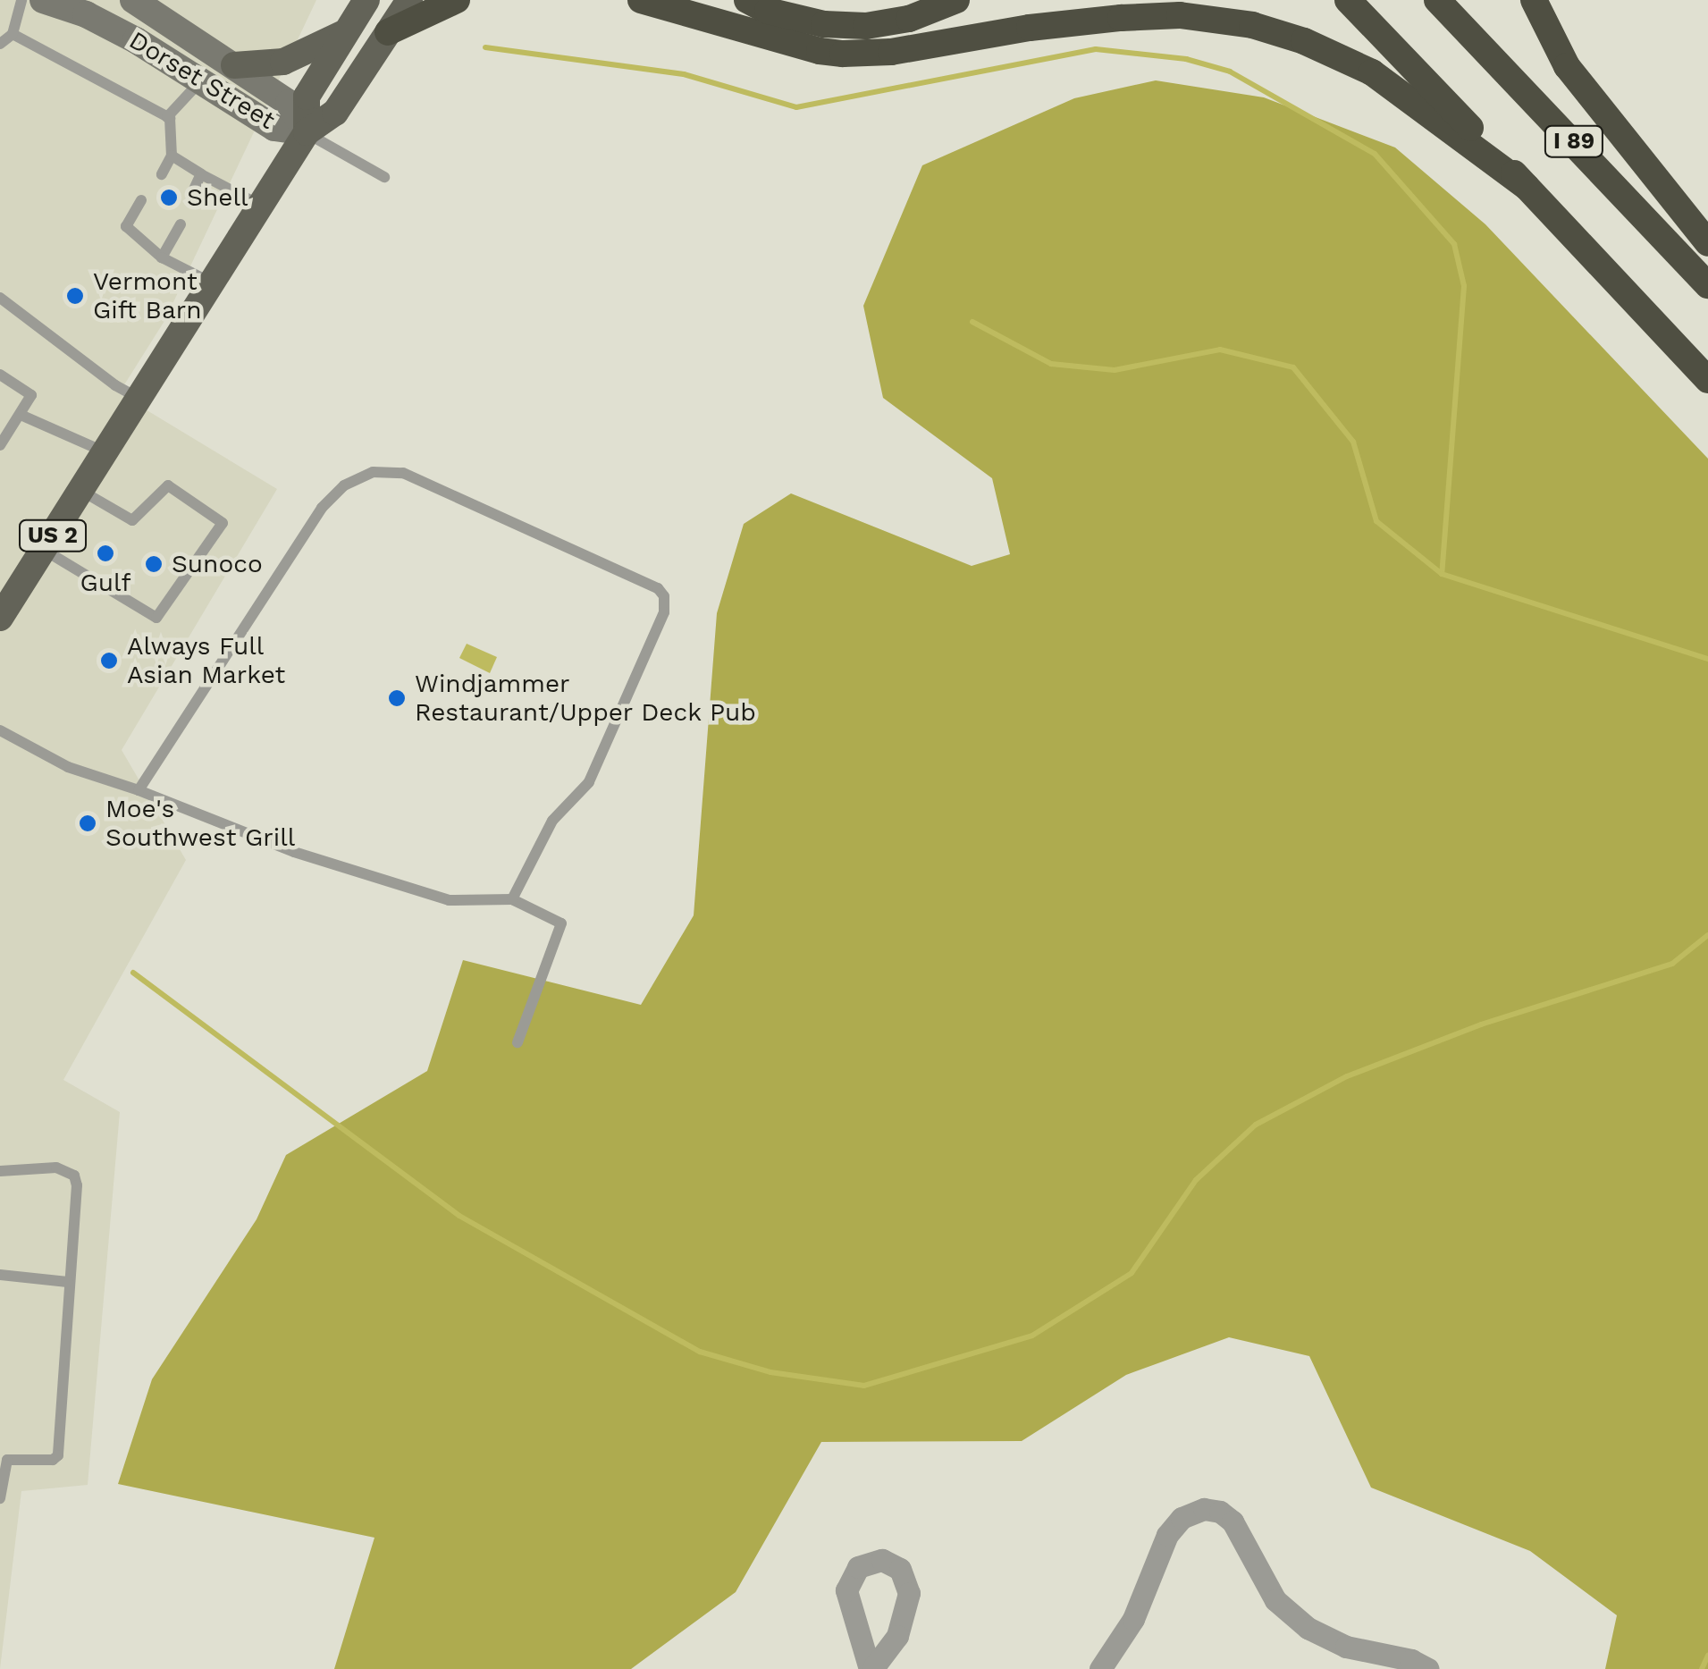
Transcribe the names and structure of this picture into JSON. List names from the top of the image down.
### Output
{
  "streets": {
    "highway": ["I 89"],
    "main road": ["Dorset Street", "US 2"]
  },
  "crossings": [
    ["Dorset Street", "US 2"]
  ],
  "places": [
    "Shell",
    "Vermont Gift Barn",
    "Gulf",
    "Sunoco",
    "Always Full Asian Market",
    "Windjammer Restaurant/Upper Deck Pub",
    "Moe's Southwest Grill"
  ]
}
